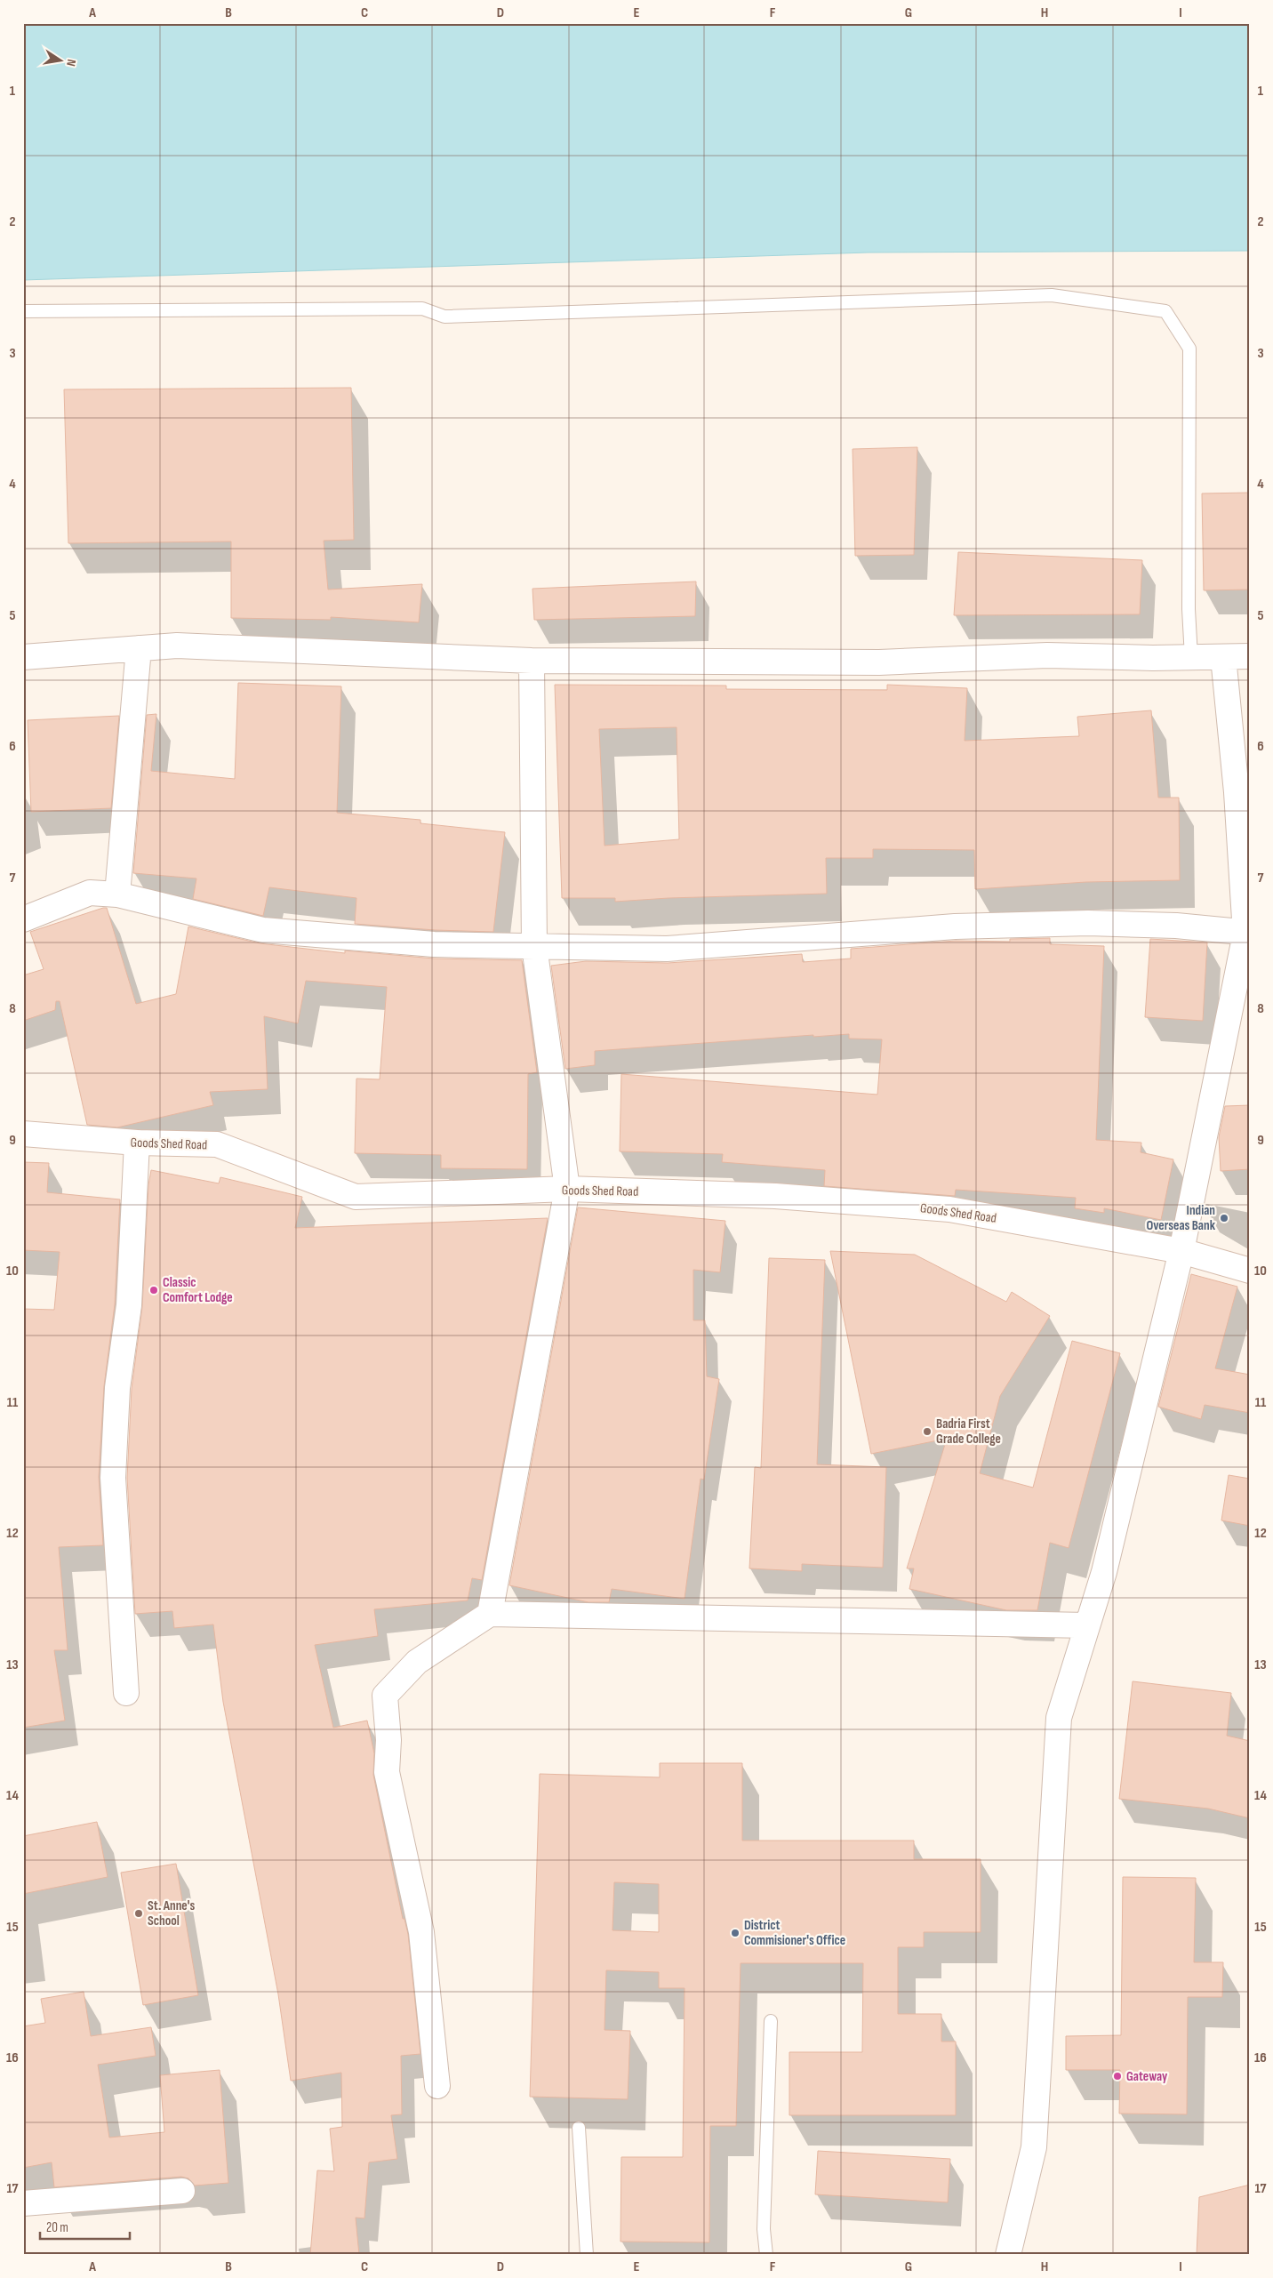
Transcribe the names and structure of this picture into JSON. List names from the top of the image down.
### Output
{
  "streets": {
    "street": ["Goods Shed Road"]
  },
  "places": [
    "Indian Overseas Bank",
    "Classic Comfort Lodge",
    "Badria First Grade College",
    "St. Anne's School",
    "District Commisioner's Office",
    "Gateway"
  ],
  "scale_bar": "20 m",
  "north": "right",
  "grid": {
    "columns": [
      "A",
      "B",
      "C",
      "D",
      "E",
      "F",
      "G",
      "H",
      "I"
    ],
    "rows": [
      "1",
      "2",
      "3",
      "4",
      "5",
      "6",
      "7",
      "8",
      "9",
      "10",
      "11",
      "12",
      "13",
      "14",
      "15",
      "16",
      "17"
    ]
  }
}
